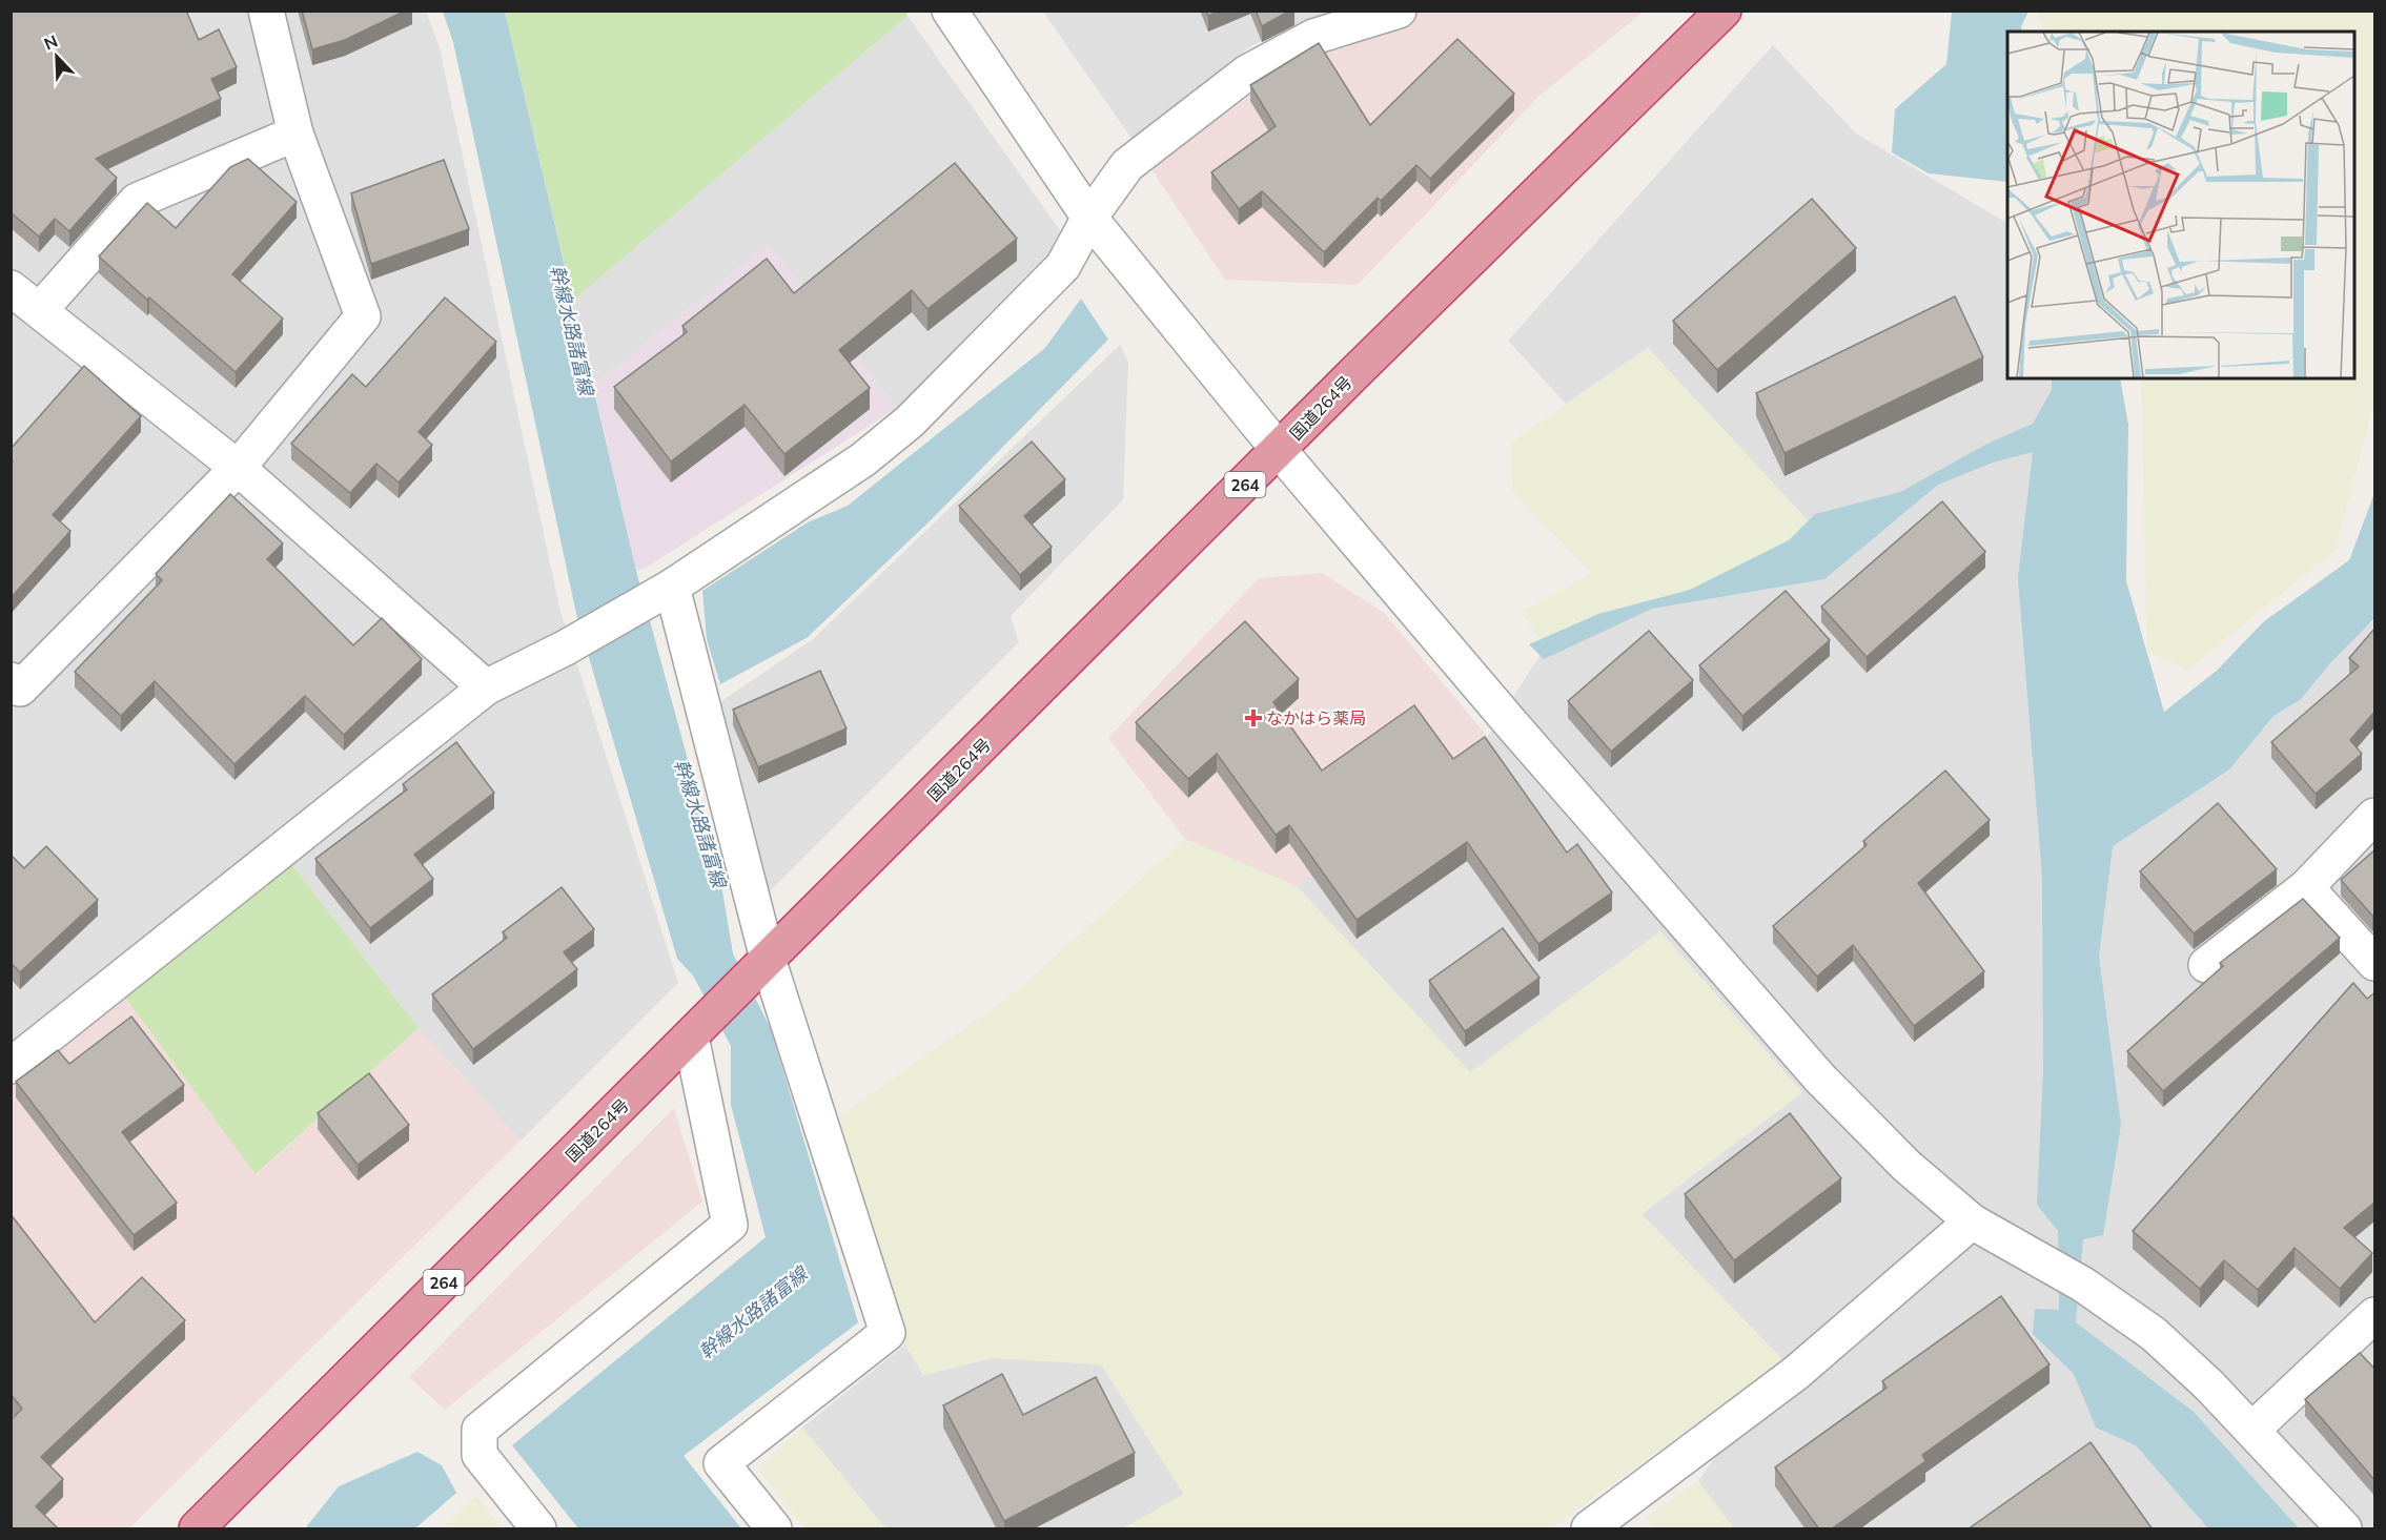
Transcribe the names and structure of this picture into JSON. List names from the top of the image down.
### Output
{
  "streets": {
    "highway": ["国道264号", "264"]
  },
  "water": ["幹線水路諸富線"],
  "places": {
    "health": ["なかはら薬局"]
  },
  "north": "top left"
}
